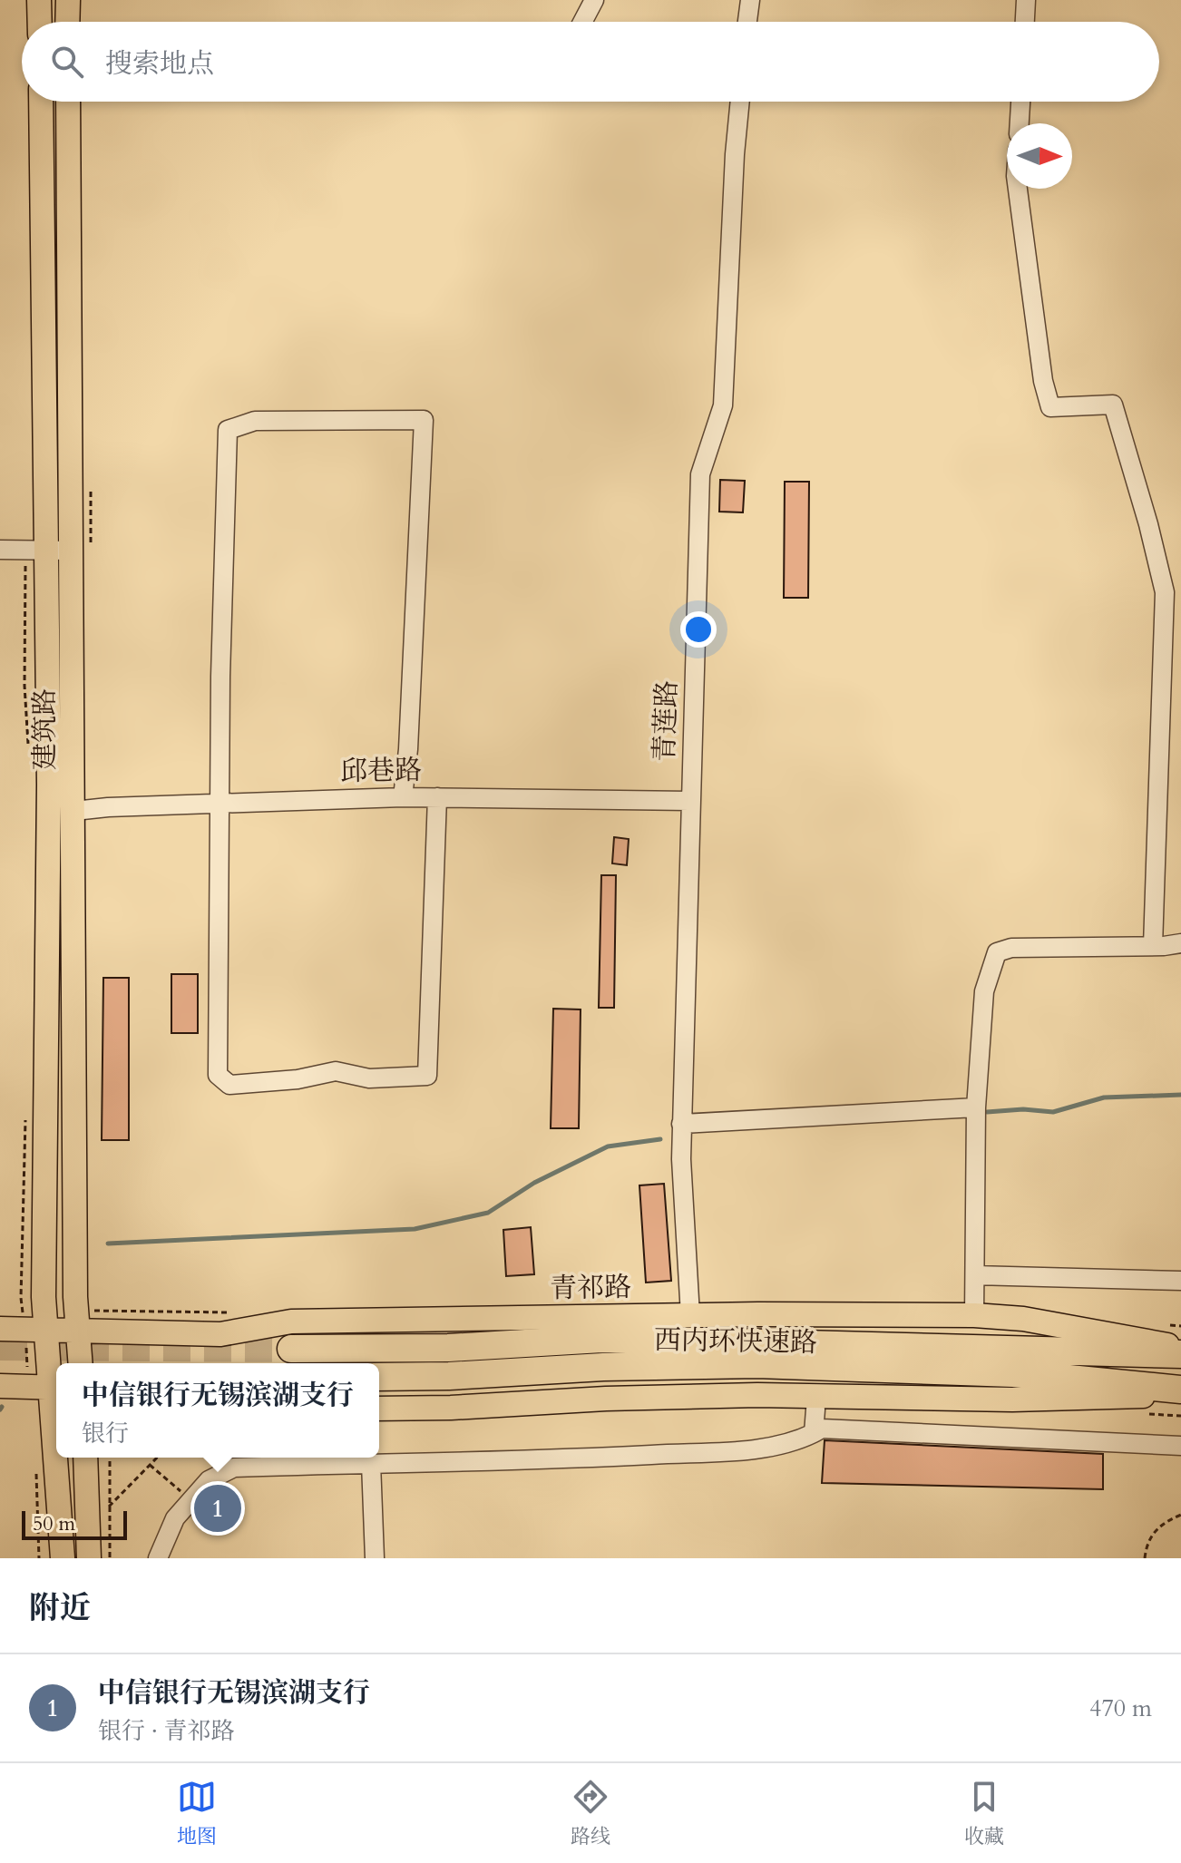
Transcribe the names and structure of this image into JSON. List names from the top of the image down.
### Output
{
  "streets": {
    "highway": ["西内环快速路"],
    "main road": ["建筑路", "青祁路"],
    "street": ["青莲路", "邱巷路"]
  },
  "crossings": [
    ["青莲路", "邱巷路"],
    ["青莲路", "青祁路"],
    ["建筑路", "邱巷路"],
    ["建筑路", "青祁路"]
  ],
  "scale_bar": "50 m",
  "north": "right",
  "page": {
    "search": "搜索地点",
    "popup": ["中信银行无锡滨湖支行", "银行"],
    "pins": "1",
    "scale": "50 m",
    "heading": "附近",
    "list": [
      {
        "mark": "1",
        "name": "中信银行无锡滨湖支行",
        "note": "银行 · 青祁路",
        "value": "470 m"
      }
    ],
    "nav": ["地图", "路线", "收藏"]
  }
}
